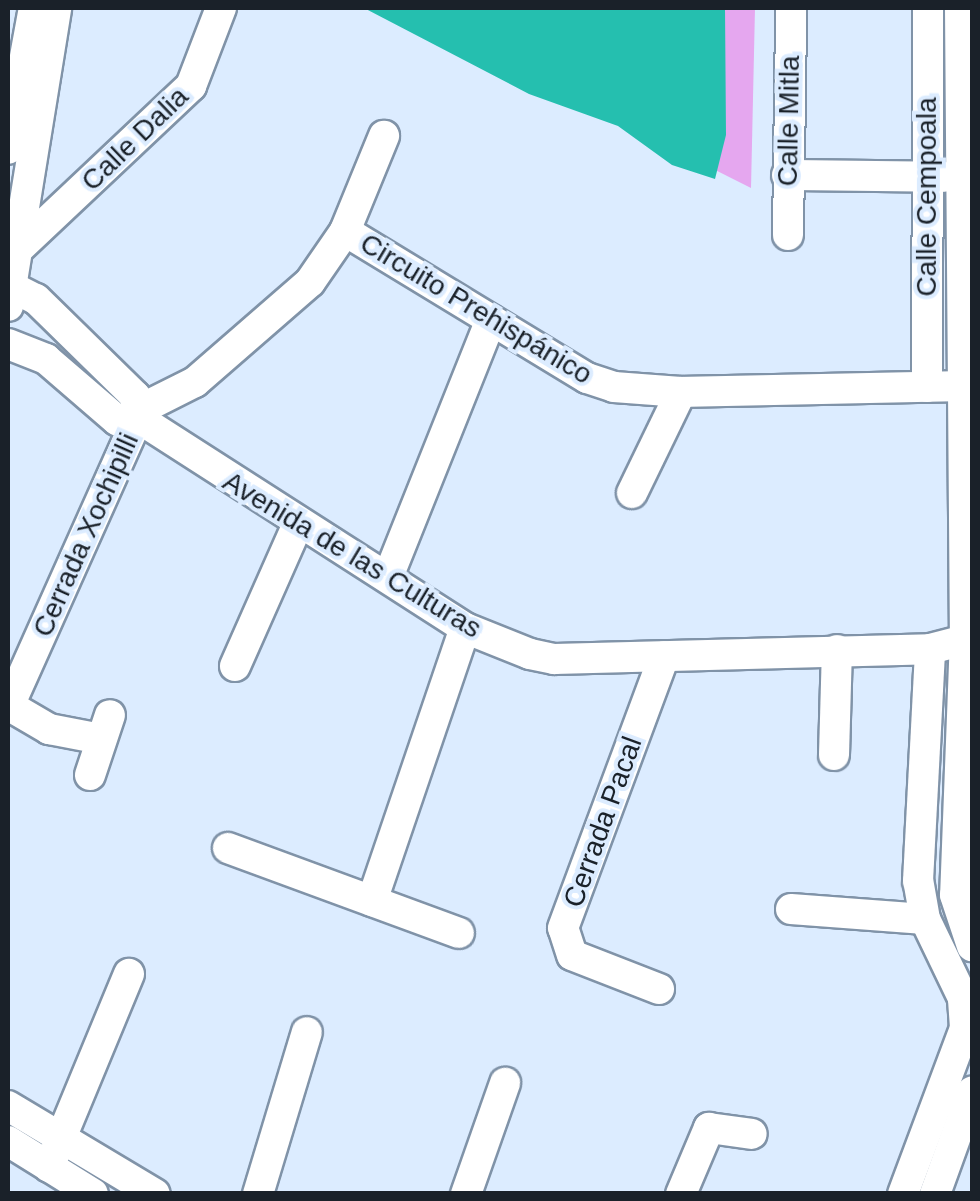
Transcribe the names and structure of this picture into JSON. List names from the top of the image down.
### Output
{
  "streets": {
    "street": [
      "Calle Mitla",
      "Calle Dalia",
      "Calle Cempoala",
      "Circuito Prehispánico",
      "Cerrada Xochipilli",
      "Avenida de las Culturas",
      "Cerrada Pacal"
    ]
  },
  "crossings": [
    ["Calle Cempoala", "Circuito Prehispánico"],
    ["Calle Cempoala", "Avenida de las Culturas"],
    ["Circuito Prehispánico", "Cerrada Xochipilli"],
    ["Circuito Prehispánico", "Avenida de las Culturas"],
    ["Cerrada Xochipilli", "Avenida de las Culturas"],
    ["Avenida de las Culturas", "Cerrada Pacal"]
  ]
}
